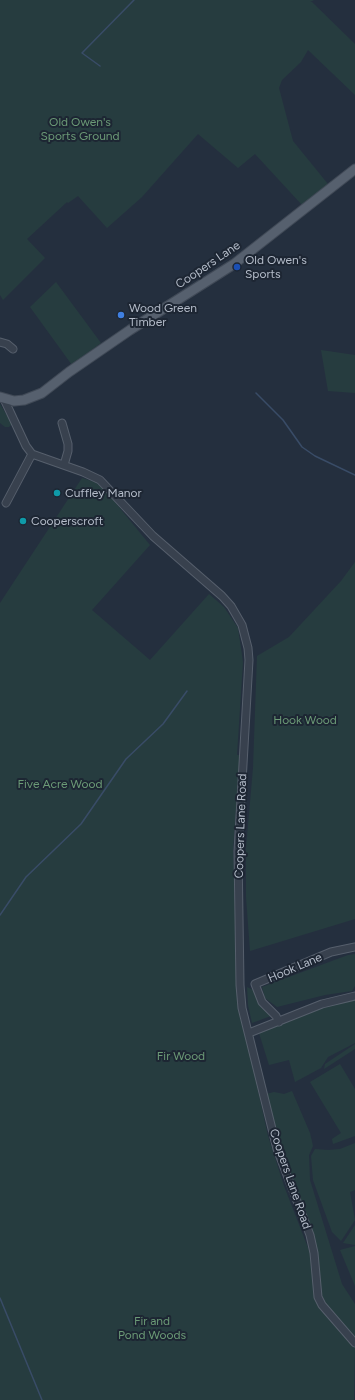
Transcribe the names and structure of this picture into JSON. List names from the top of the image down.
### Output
{
  "streets": {
    "main road": ["Coopers Lane"],
    "street": ["Coopers Lane Road", "Hook Lane"]
  },
  "parks": [
    "Old Owen's Sports Ground",
    "Hook Wood",
    "Five Acre Wood",
    "Fir Wood",
    "Fir and Pond Woods"
  ],
  "places": [
    "Old Owen's Sports",
    "Wood Green Timber",
    "Cuffley Manor",
    "Cooperscroft"
  ]
}
